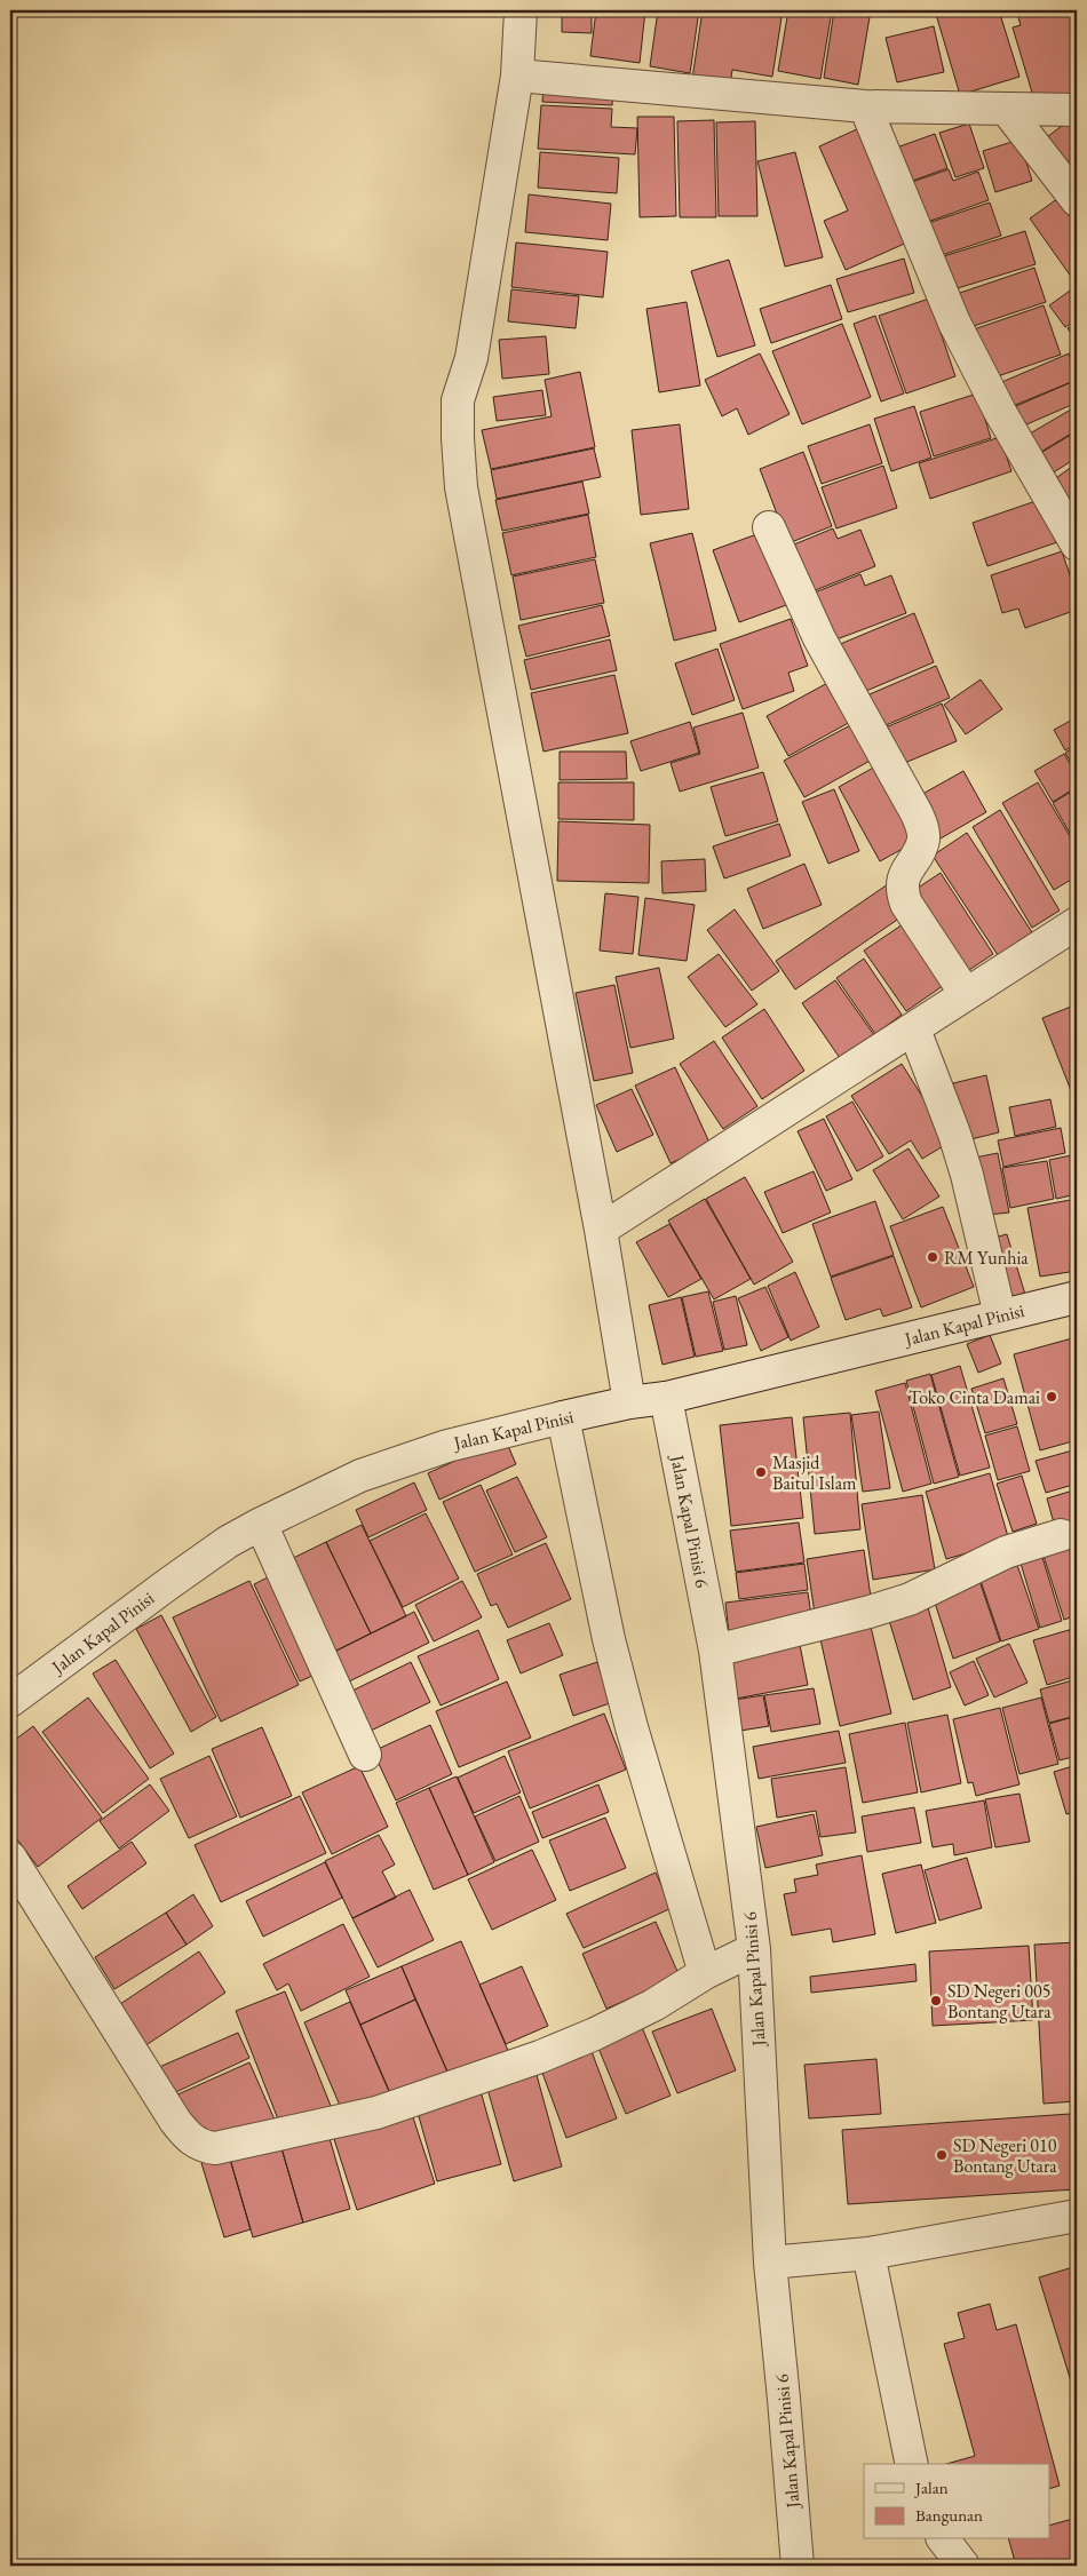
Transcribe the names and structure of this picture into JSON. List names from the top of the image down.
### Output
{
  "streets": {
    "street": ["Jalan Kapal Pinisi", "Jalan Kapal Pinisi 6"]
  },
  "crossings": [
    ["Jalan Kapal Pinisi", "Jalan Kapal Pinisi 6"]
  ],
  "places": [
    "RM Yunhia",
    "Toko Cinta Damai",
    "Masjid Baitul Islam",
    "SD Negeri 005 Bontang Utara",
    "SD Negeri 010 Bontang Utara"
  ],
  "legend": ["Jalan", "Bangunan"]
}
